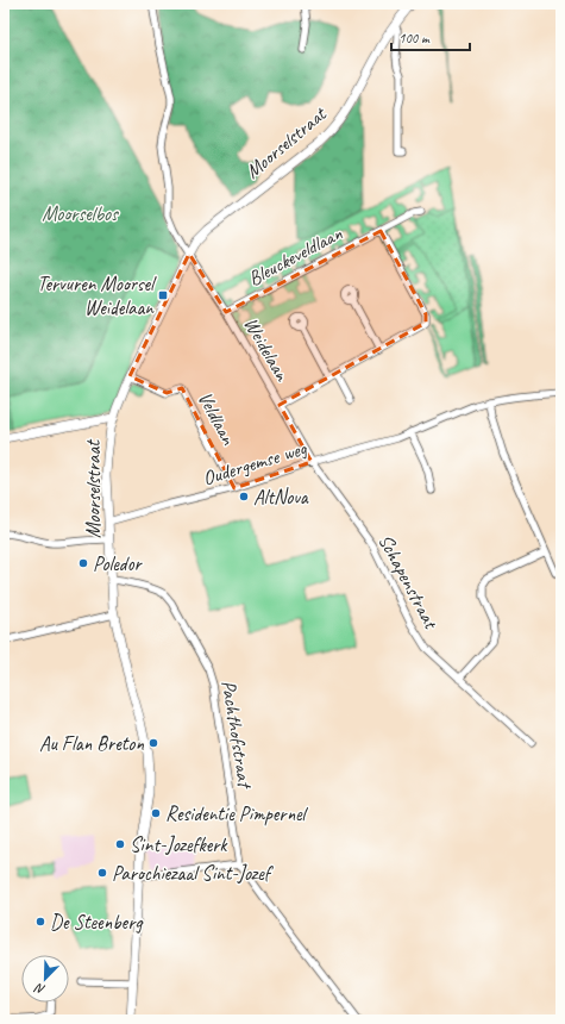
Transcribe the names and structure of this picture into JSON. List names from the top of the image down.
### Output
{
  "streets": {
    "street": [
      "Moorselstraat",
      "Bleuckeveldlaan",
      "Weidelaan",
      "Veldlaan",
      "Oudergemse weg",
      "Schapenstraat",
      "Pachthofstraat"
    ]
  },
  "crossings": [
    ["Moorselstraat", "Weidelaan"],
    ["Moorselstraat", "Veldlaan"],
    ["Moorselstraat", "Oudergemse weg"],
    ["Moorselstraat", "Pachthofstraat"],
    ["Bleuckeveldlaan", "Weidelaan"],
    ["Weidelaan", "Oudergemse weg"],
    ["Weidelaan", "Schapenstraat"],
    ["Veldlaan", "Oudergemse weg"],
    ["Oudergemse weg", "Schapenstraat"]
  ],
  "parks": ["Moorselbos"],
  "places": {
    "transit": ["Tervuren Moorsel Weidelaan"],
    "other": [
      "AltNova",
      "Poledor",
      "Au Flan Breton",
      "Residentie Pimpernel",
      "Sint-Jozefkerk",
      "Parochiezaal Sint-Jozef",
      "De Steenberg"
    ]
  },
  "scale_bar": "100 m",
  "north": "bottom left"
}
